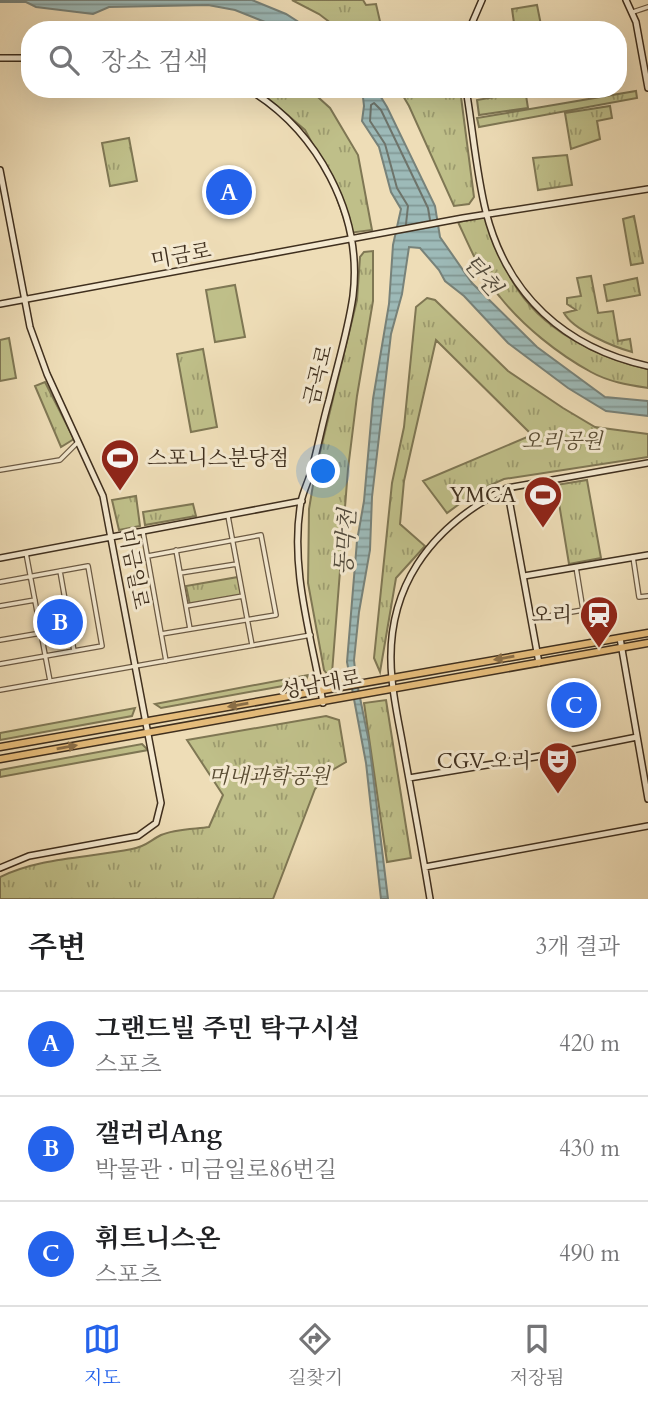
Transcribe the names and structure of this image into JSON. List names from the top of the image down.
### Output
{
  "streets": {
    "main road": ["성남대로"],
    "street": ["미금로", "금곡로", "미금일로"]
  },
  "crossings": [
    ["미금로", "금곡로"],
    ["미금로", "미금일로"],
    ["금곡로", "성남대로"],
    ["미금일로", "성남대로"]
  ],
  "water": ["탄천", "동막천"],
  "parks": ["오리공원", "머내과학공원"],
  "places": {
    "sports": ["스포니스분당점", "YMCA"],
    "station": ["오리"],
    "theatre": ["CGV 오리"]
  },
  "page": {
    "search": "장소 검색",
    "pins": ["A", "B", "C"],
    "heading": ["주변", "3개 결과"],
    "list": [
      {
        "mark": "A",
        "name": "그랜드빌 주민 탁구시설",
        "note": "스포츠",
        "value": "420 m"
      },
      {
        "mark": "B",
        "name": "갤러리Ang",
        "note": "박물관 · 미금일로86번길",
        "value": "430 m"
      },
      {
        "mark": "C",
        "name": "휘트니스온",
        "note": "스포츠",
        "value": "490 m"
      }
    ],
    "nav": ["지도", "길찾기", "저장됨"]
  }
}
